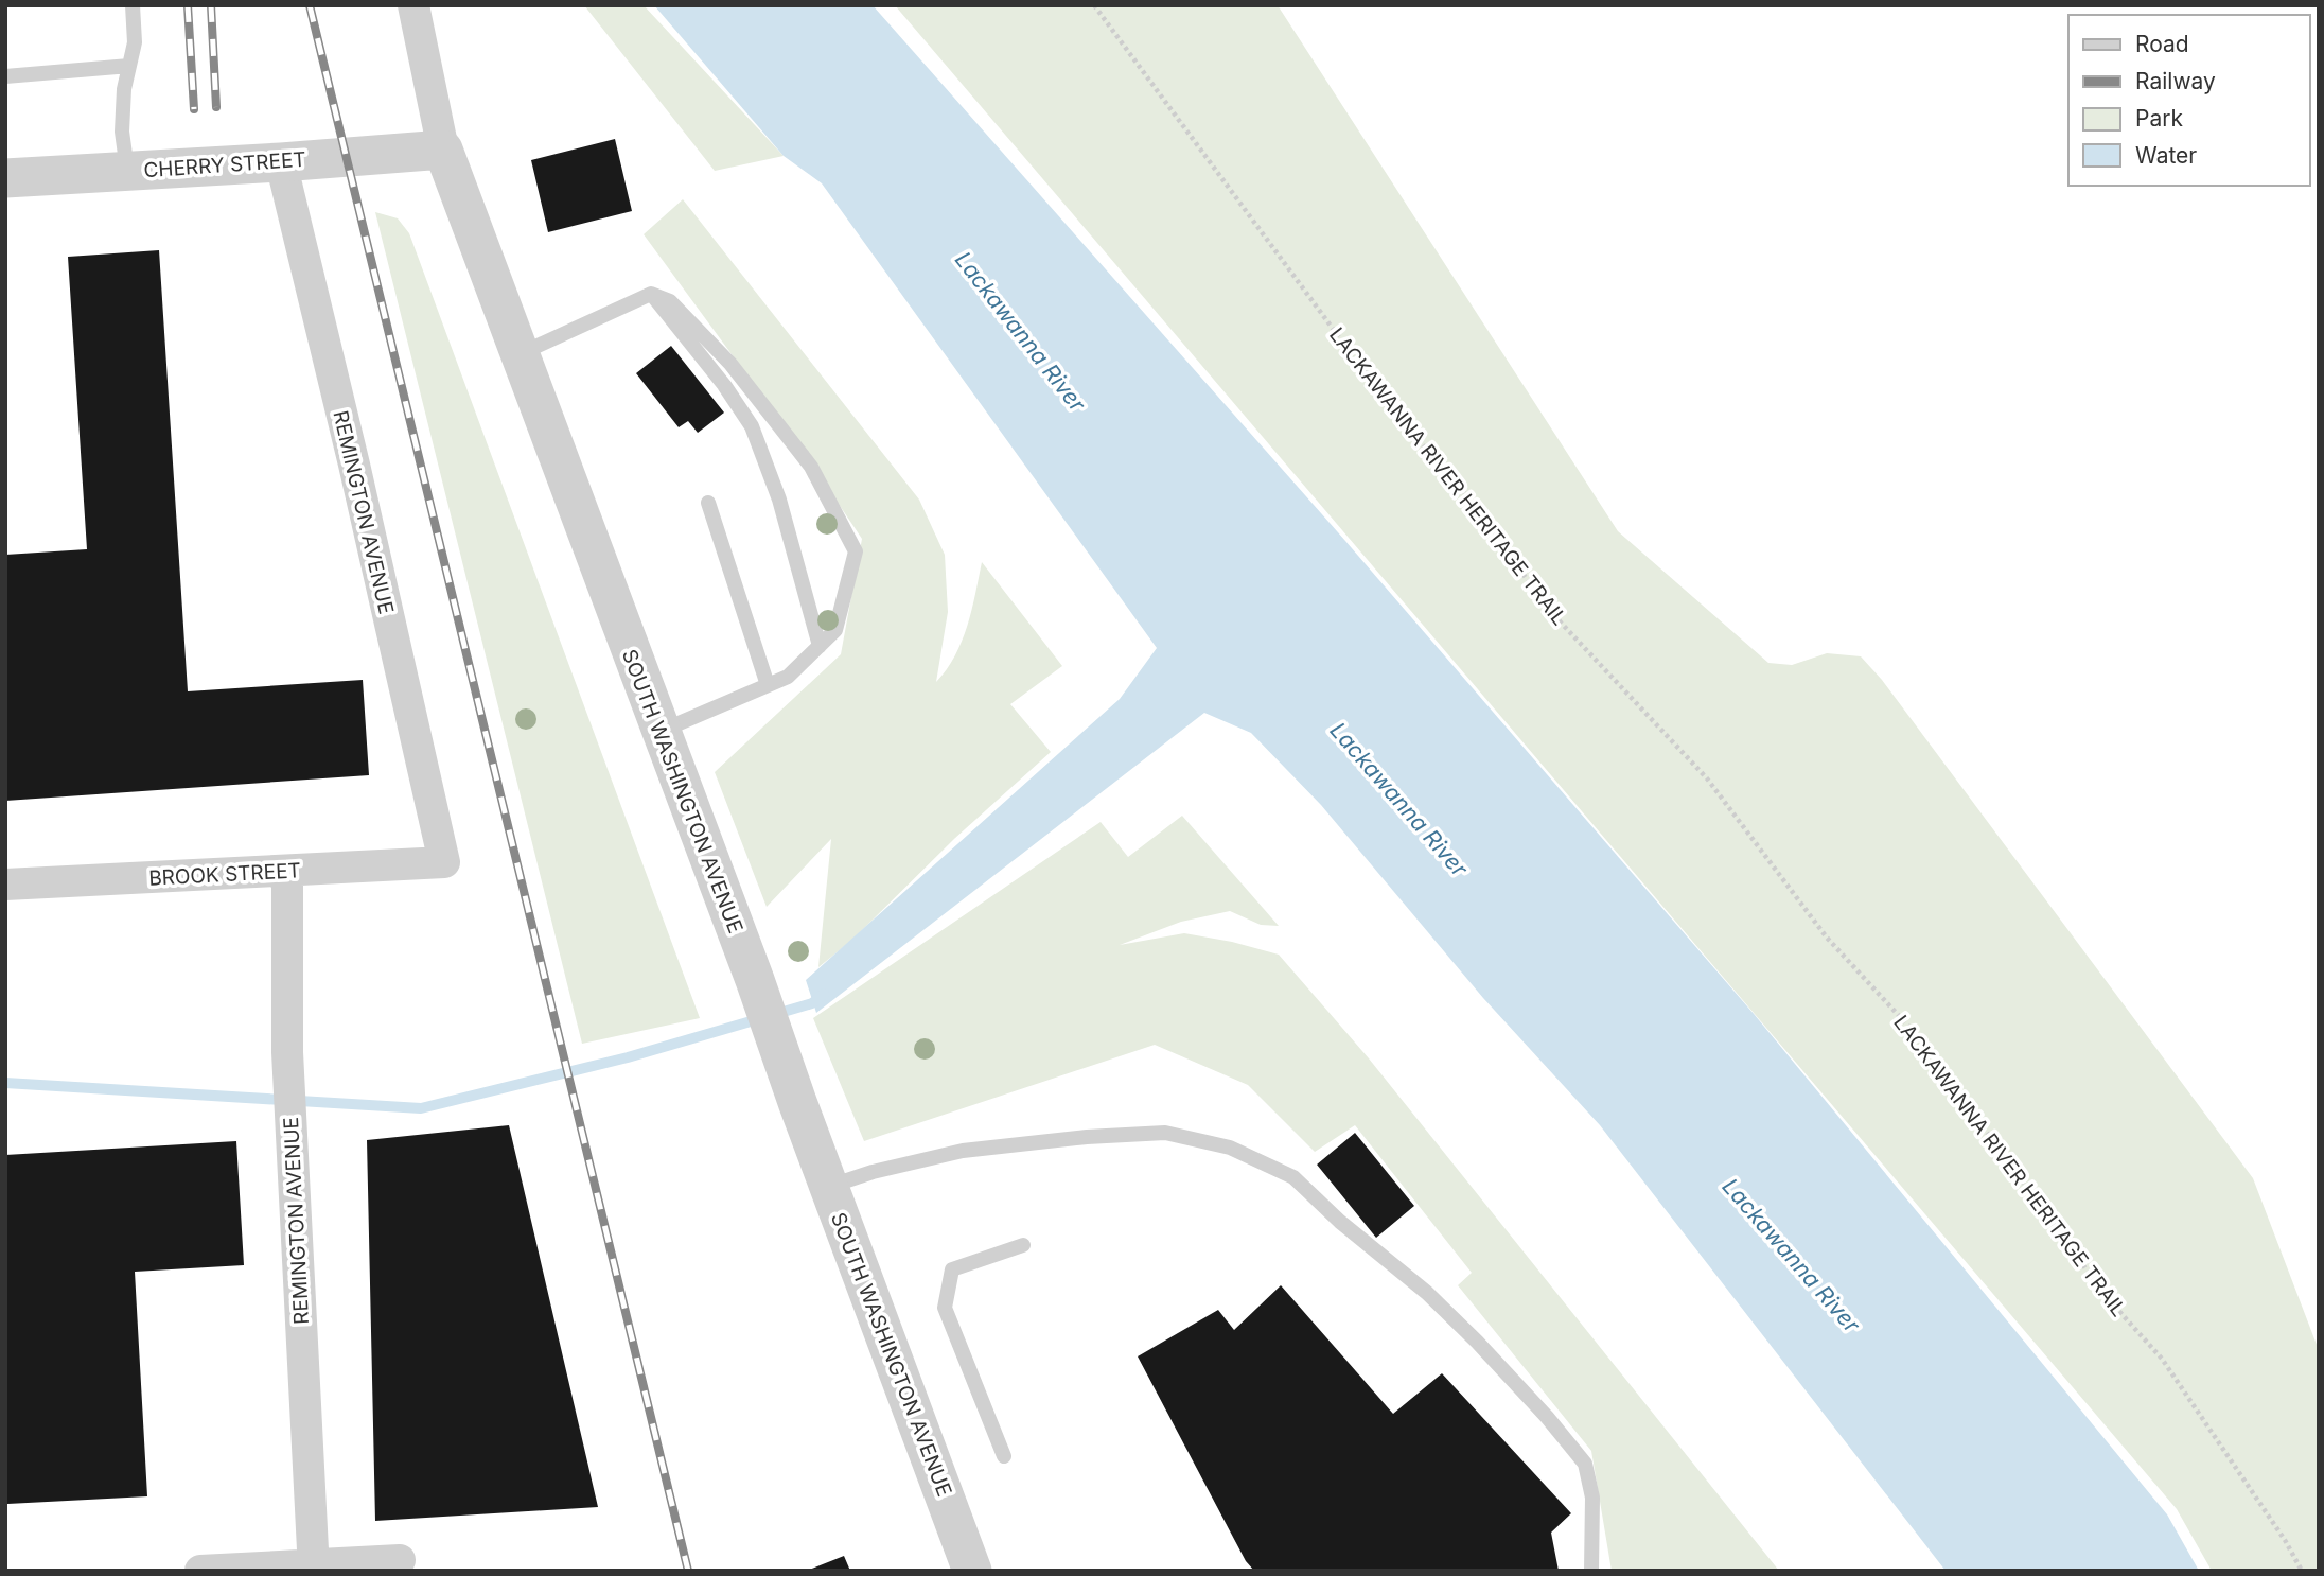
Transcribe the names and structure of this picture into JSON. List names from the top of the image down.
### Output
{
  "streets": {
    "street": [
      "CHERRY STREET",
      "REMINGTON AVENUE",
      "SOUTH WASHINGTON AVENUE",
      "BROOK STREET"
    ],
    "path": ["LACKAWANNA RIVER HERITAGE TRAIL"]
  },
  "crossings": [
    ["CHERRY STREET", "REMINGTON AVENUE"],
    ["CHERRY STREET", "SOUTH WASHINGTON AVENUE"],
    ["REMINGTON AVENUE", "BROOK STREET"]
  ],
  "water": ["Lackawanna River"],
  "legend": [
    "Road",
    "Railway",
    "Park",
    "Water"
  ]
}
